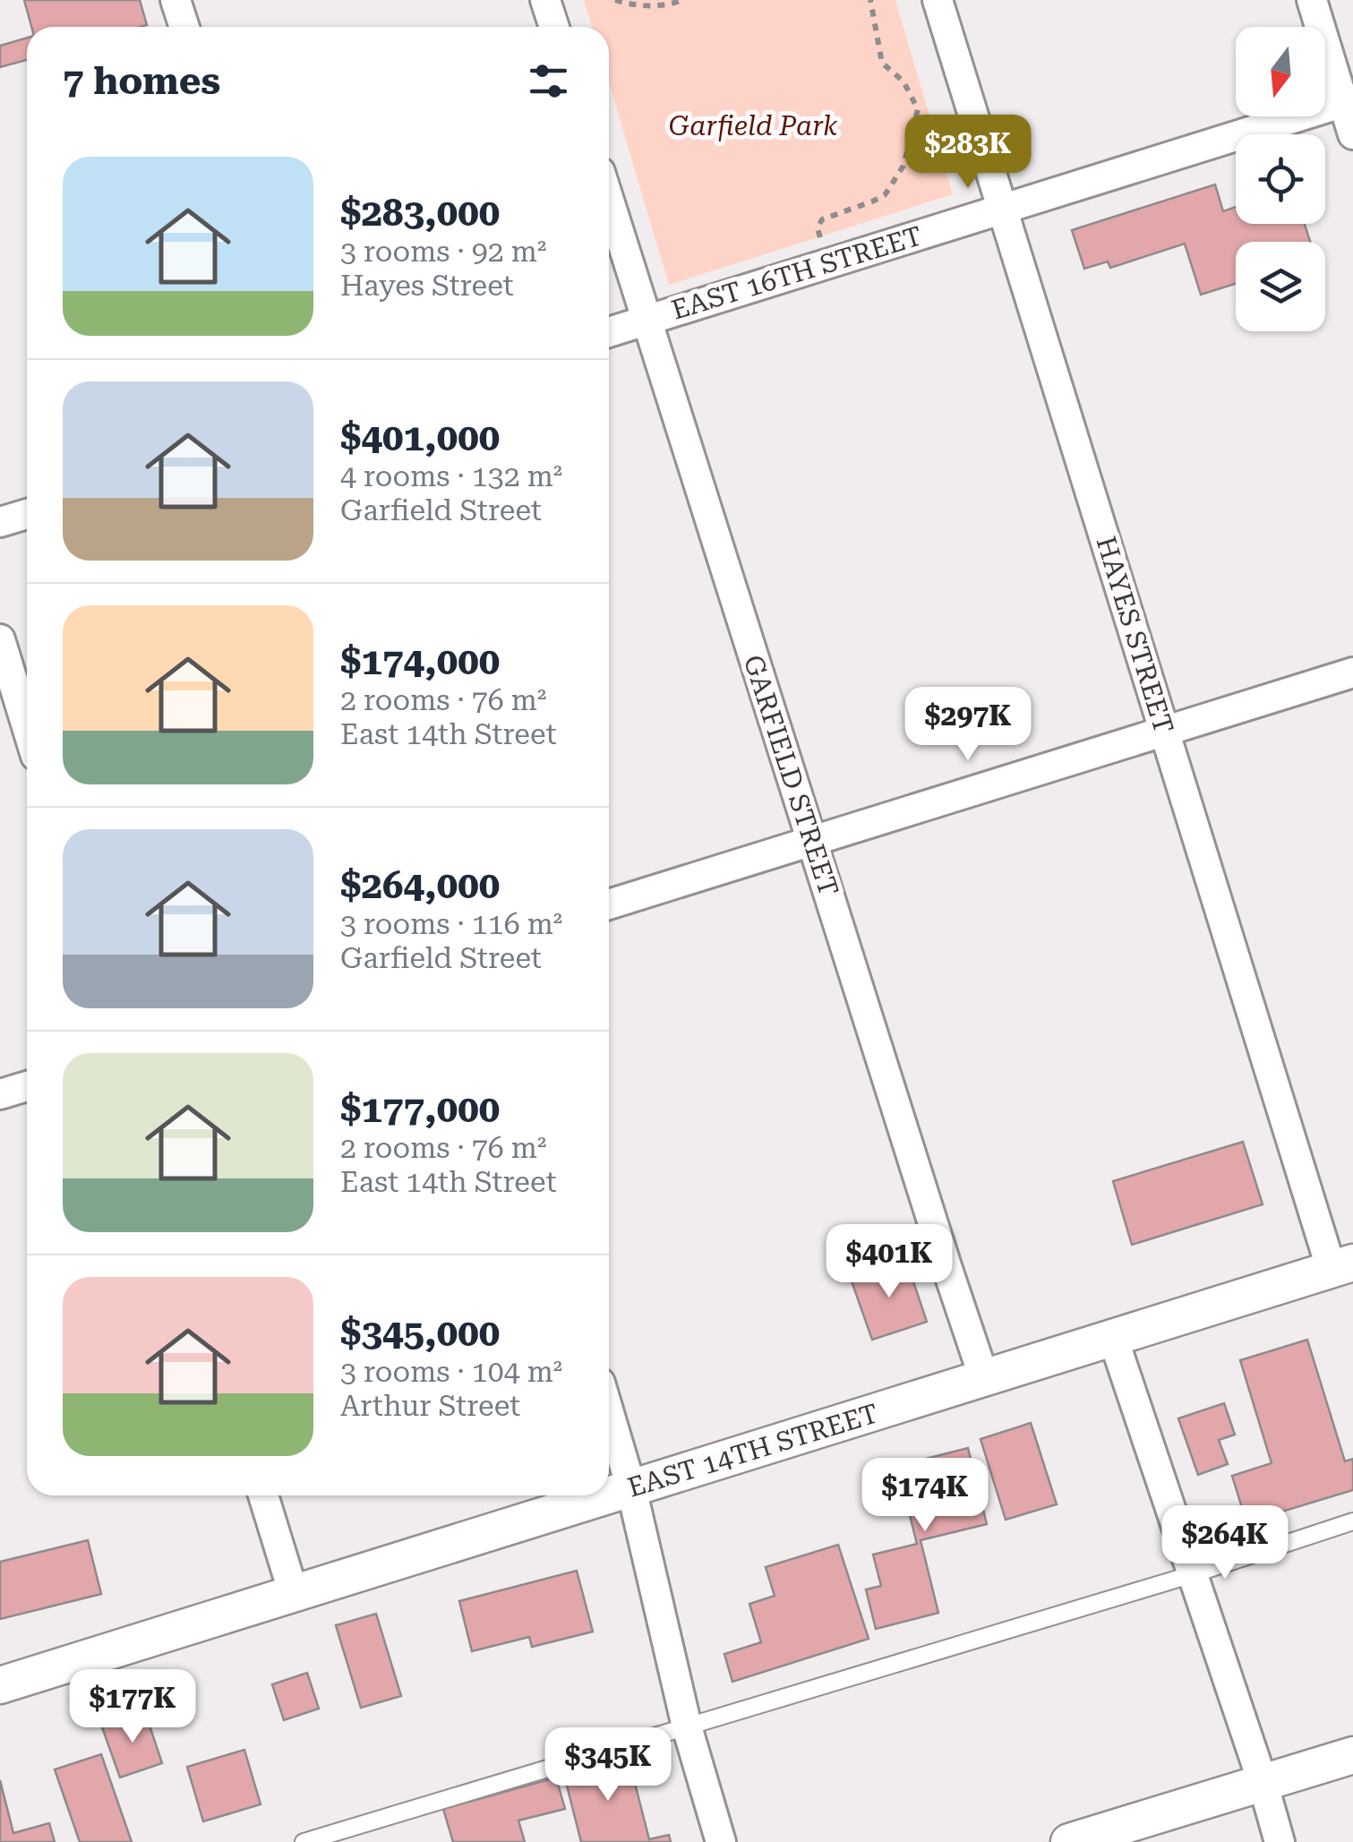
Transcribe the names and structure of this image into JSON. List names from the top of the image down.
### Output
{
  "streets": {
    "street": [
      "EAST 16TH STREET",
      "HAYES STREET",
      "GARFIELD STREET",
      "EAST 14TH STREET"
    ]
  },
  "crossings": [
    ["EAST 16TH STREET", "HAYES STREET"],
    ["EAST 16TH STREET", "GARFIELD STREET"],
    ["HAYES STREET", "EAST 14TH STREET"],
    ["GARFIELD STREET", "EAST 14TH STREET"]
  ],
  "parks": ["Garfield Park"],
  "north": "bottom",
  "page": {
    "heading": "7 homes",
    "price": [
      "$283K",
      "$297K",
      "$401K",
      "$174K",
      "$264K",
      "$177K",
      "$345K"
    ],
    "list": [
      {
        "name": "$283,000",
        "note": "3 rooms · 92 m² · Hayes Street"
      },
      {
        "name": "$401,000",
        "note": "4 rooms · 132 m² · Garfield Street"
      },
      {
        "name": "$174,000",
        "note": "2 rooms · 76 m² · East 14th Street"
      },
      {
        "name": "$264,000",
        "note": "3 rooms · 116 m² · Garfield Street"
      },
      {
        "name": "$177,000",
        "note": "2 rooms · 76 m² · East 14th Street"
      },
      {
        "name": "$345,000",
        "note": "3 rooms · 104 m² · Arthur Street"
      }
    ]
  }
}
